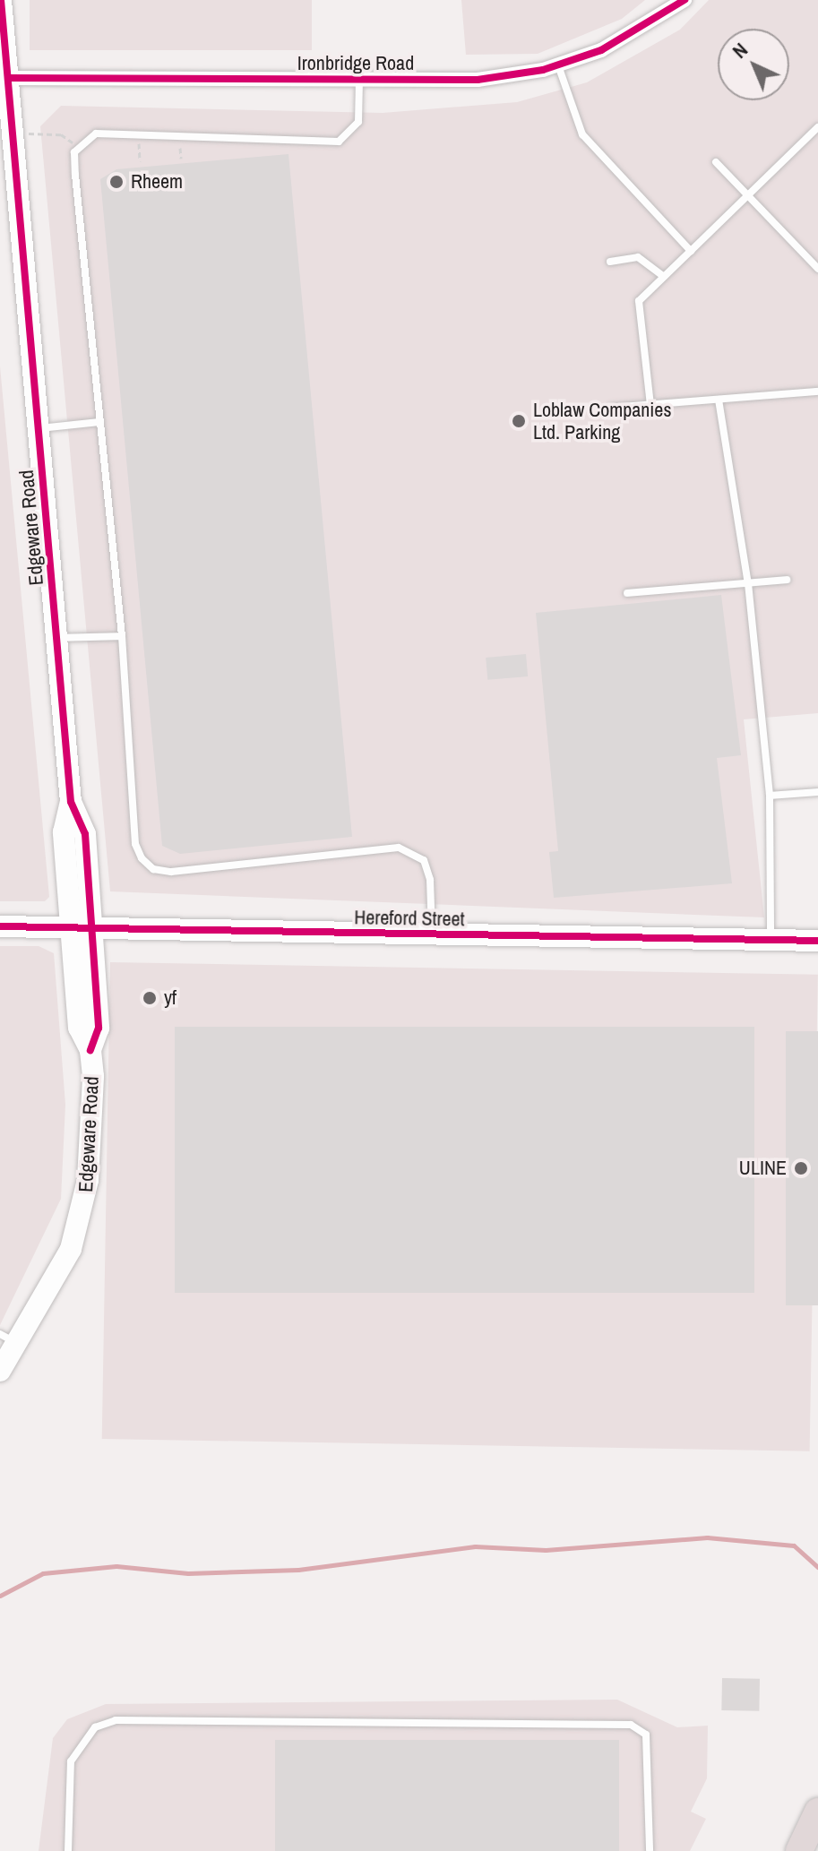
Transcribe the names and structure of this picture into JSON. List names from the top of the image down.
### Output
{
  "streets": {
    "street": ["Ironbridge Road", "Edgeware Road", "Hereford Street"]
  },
  "crossings": [
    ["Ironbridge Road", "Edgeware Road"],
    ["Edgeware Road", "Hereford Street"]
  ],
  "places": [
    "Rheem",
    "Loblaw Companies Ltd. Parking",
    "yf",
    "ULINE"
  ],
  "north": "top left"
}
